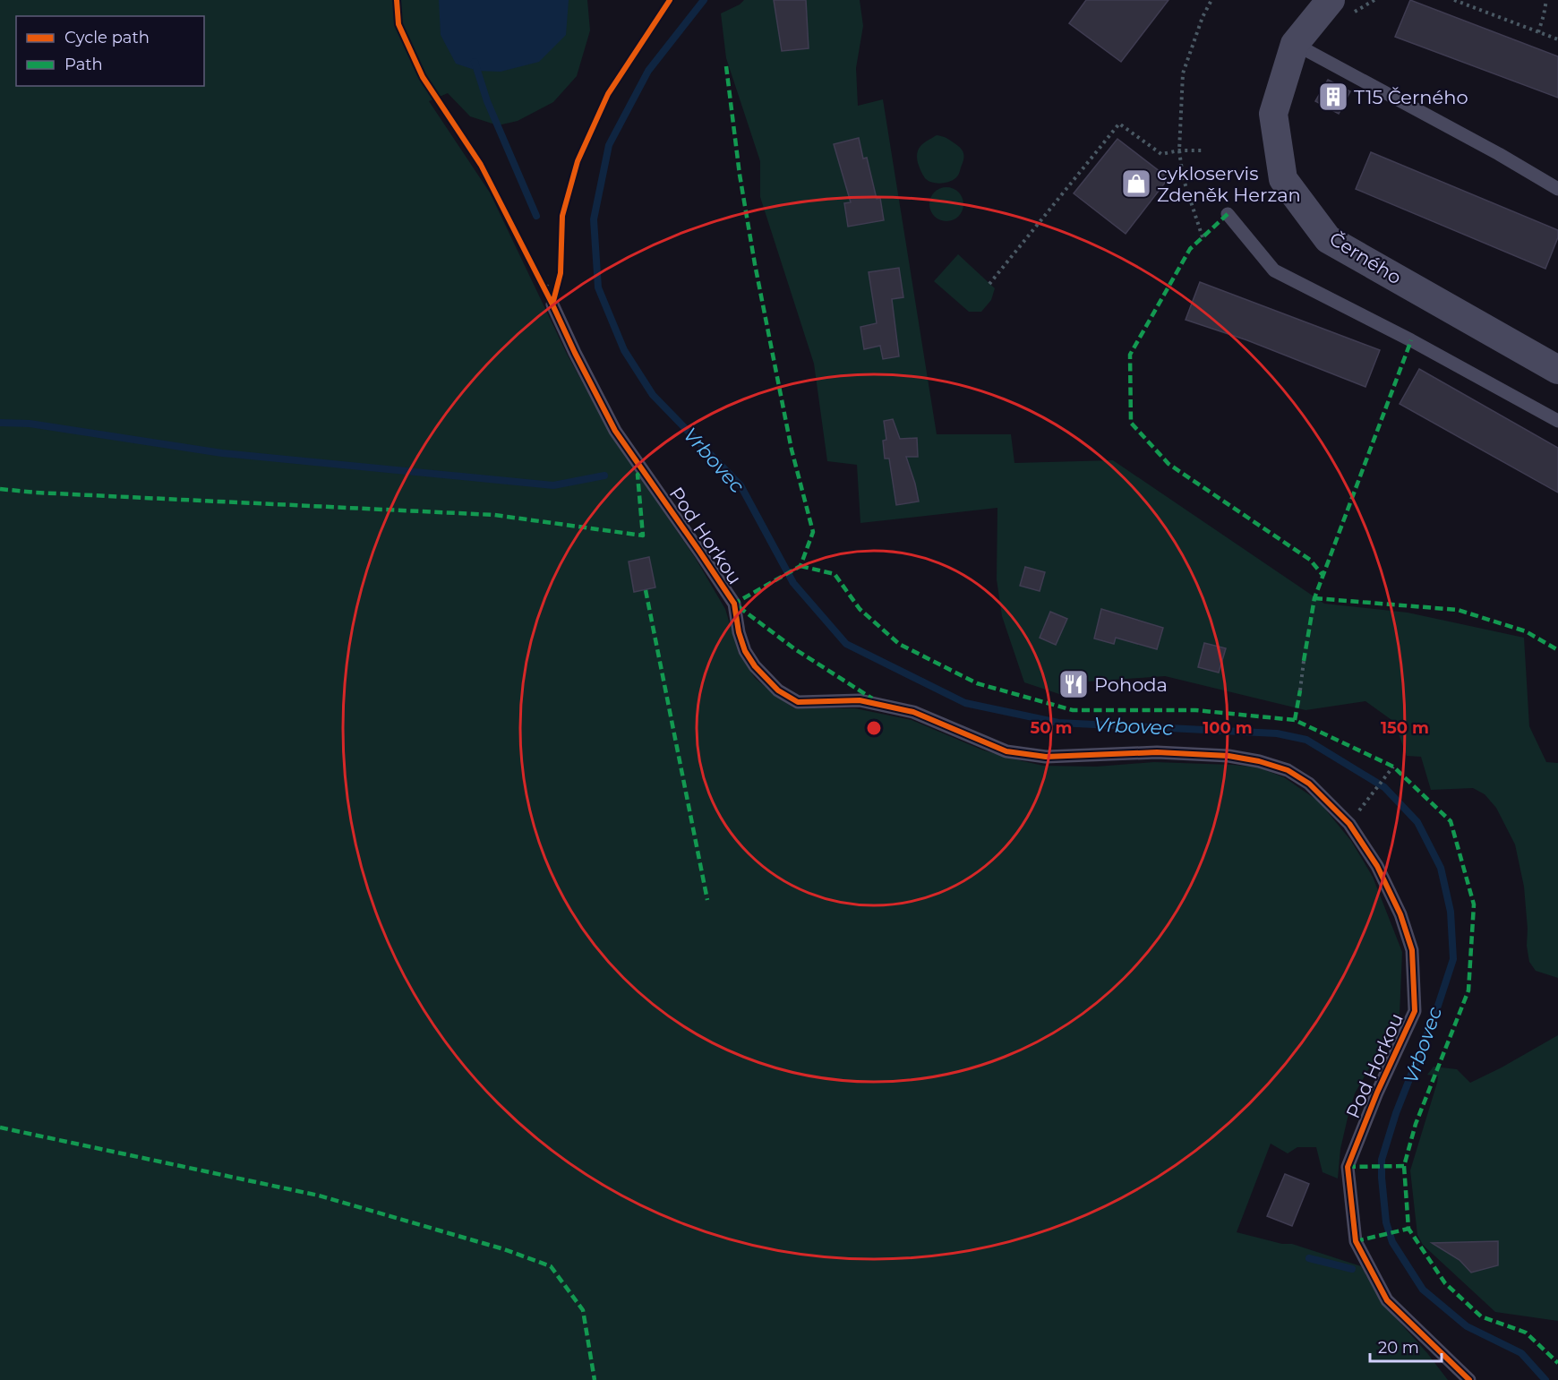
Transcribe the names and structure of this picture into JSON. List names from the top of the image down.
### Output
{
  "streets": {
    "street": ["Černého"],
    "lane": ["Pod Horkou"]
  },
  "water": ["Vrbovec"],
  "places": {
    "building": ["T15 Černého"],
    "shop": ["cykloservis Zdeněk Herzan"],
    "restaurant": ["Pohoda"]
  },
  "legend": ["Cycle path", "Path"],
  "scale_bar": "20 m",
  "rings": ["50 m", "100 m", "150 m"]
}
